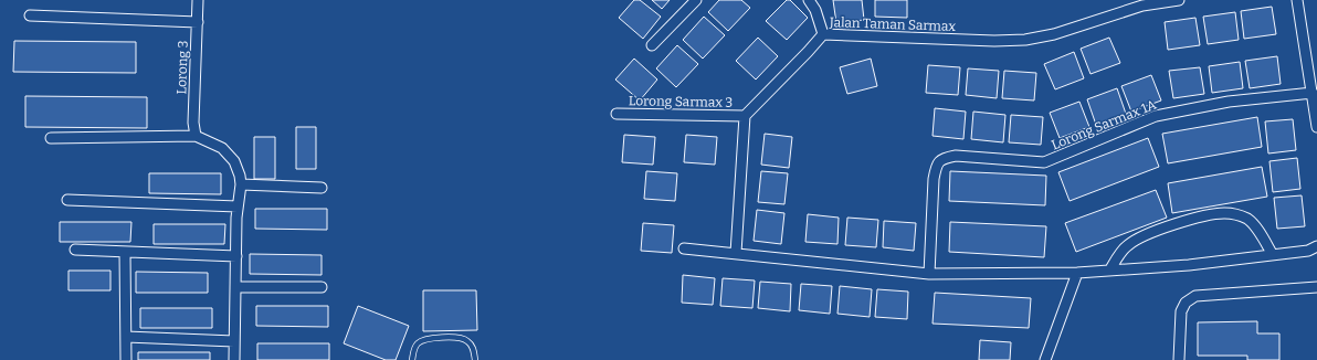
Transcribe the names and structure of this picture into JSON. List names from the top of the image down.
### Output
{
  "streets": {
    "street": [
      "Jalan Taman Sarmax",
      "Lorong 3",
      "Lorong Sarmax 3",
      "Lorong Sarmax 1A"
    ]
  },
  "crossings": [
    ["Jalan Taman Sarmax", "Lorong Sarmax 3"]
  ]
}
